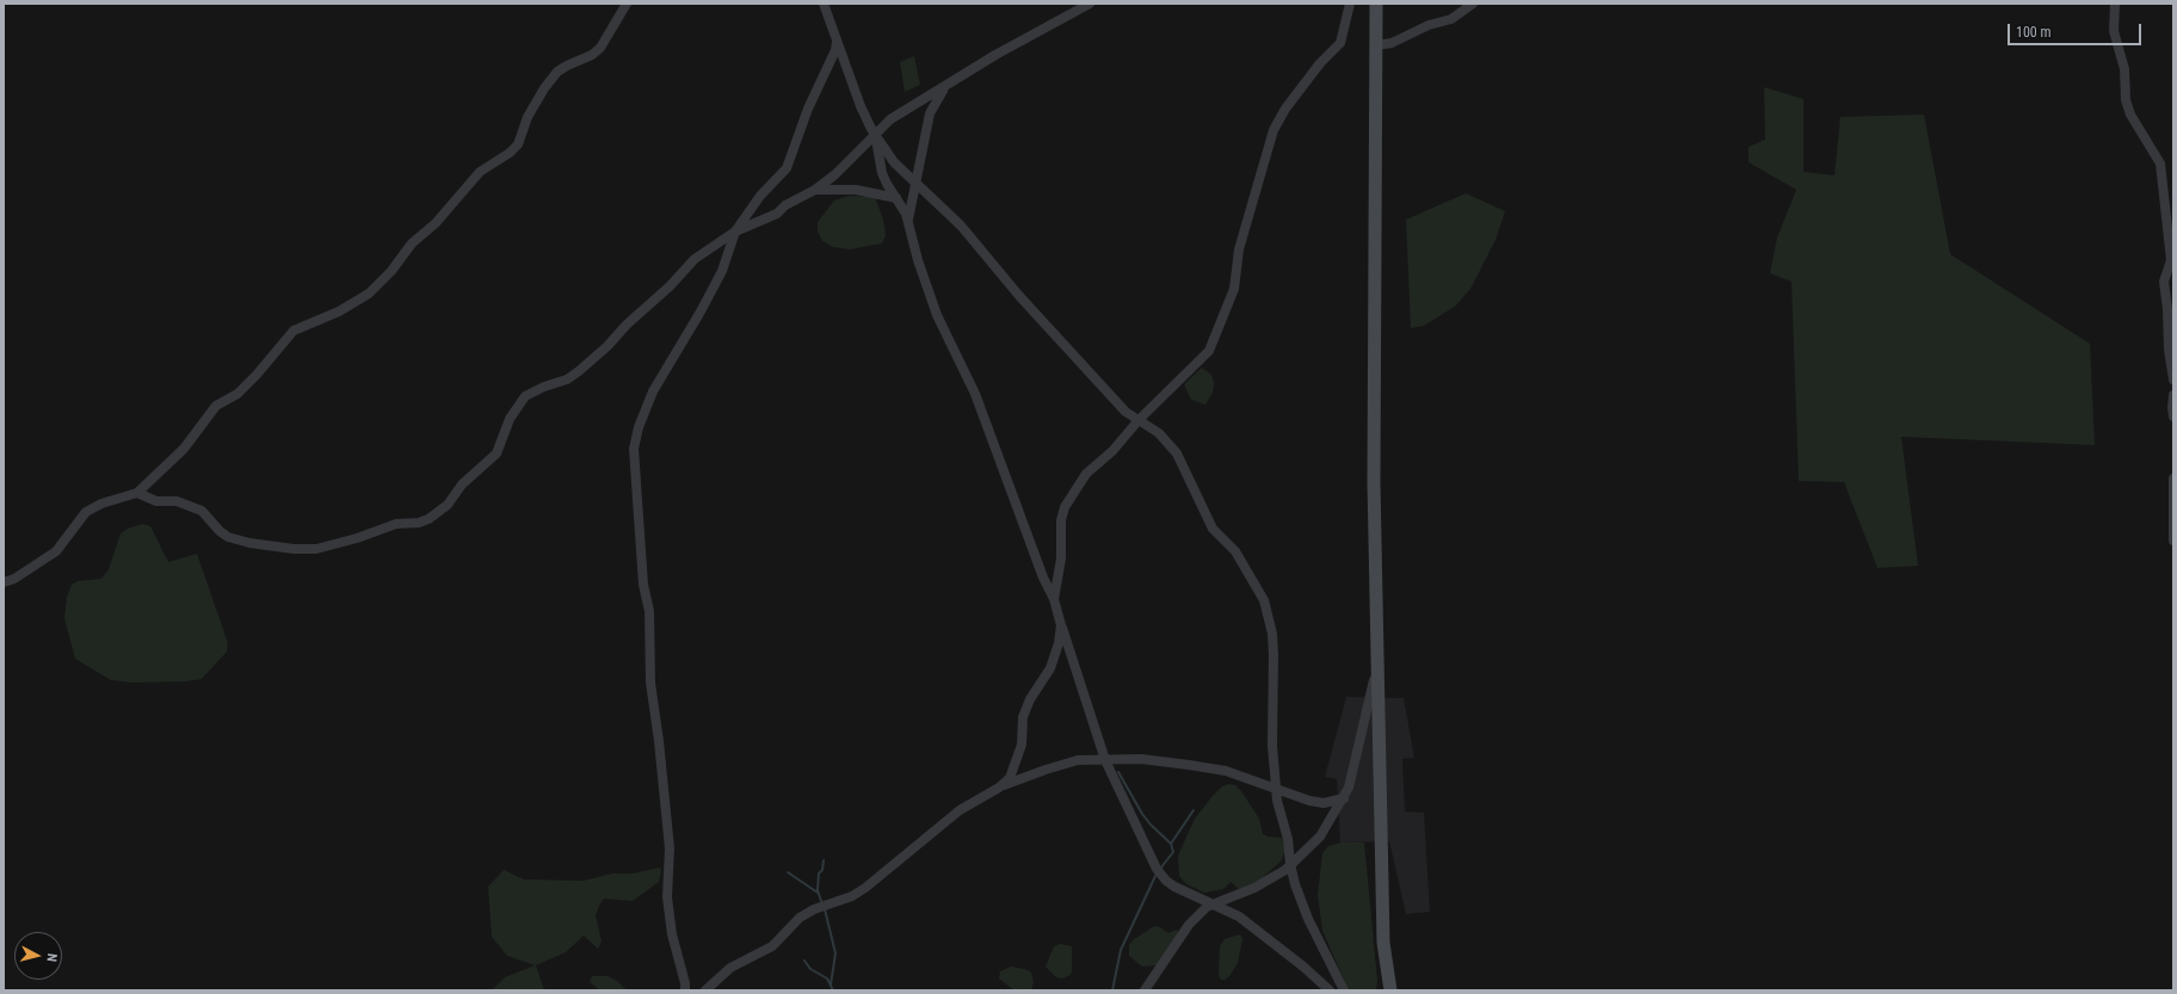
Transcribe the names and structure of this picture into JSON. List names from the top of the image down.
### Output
{
  "scale_bar": "100 m",
  "north": "right"
}
